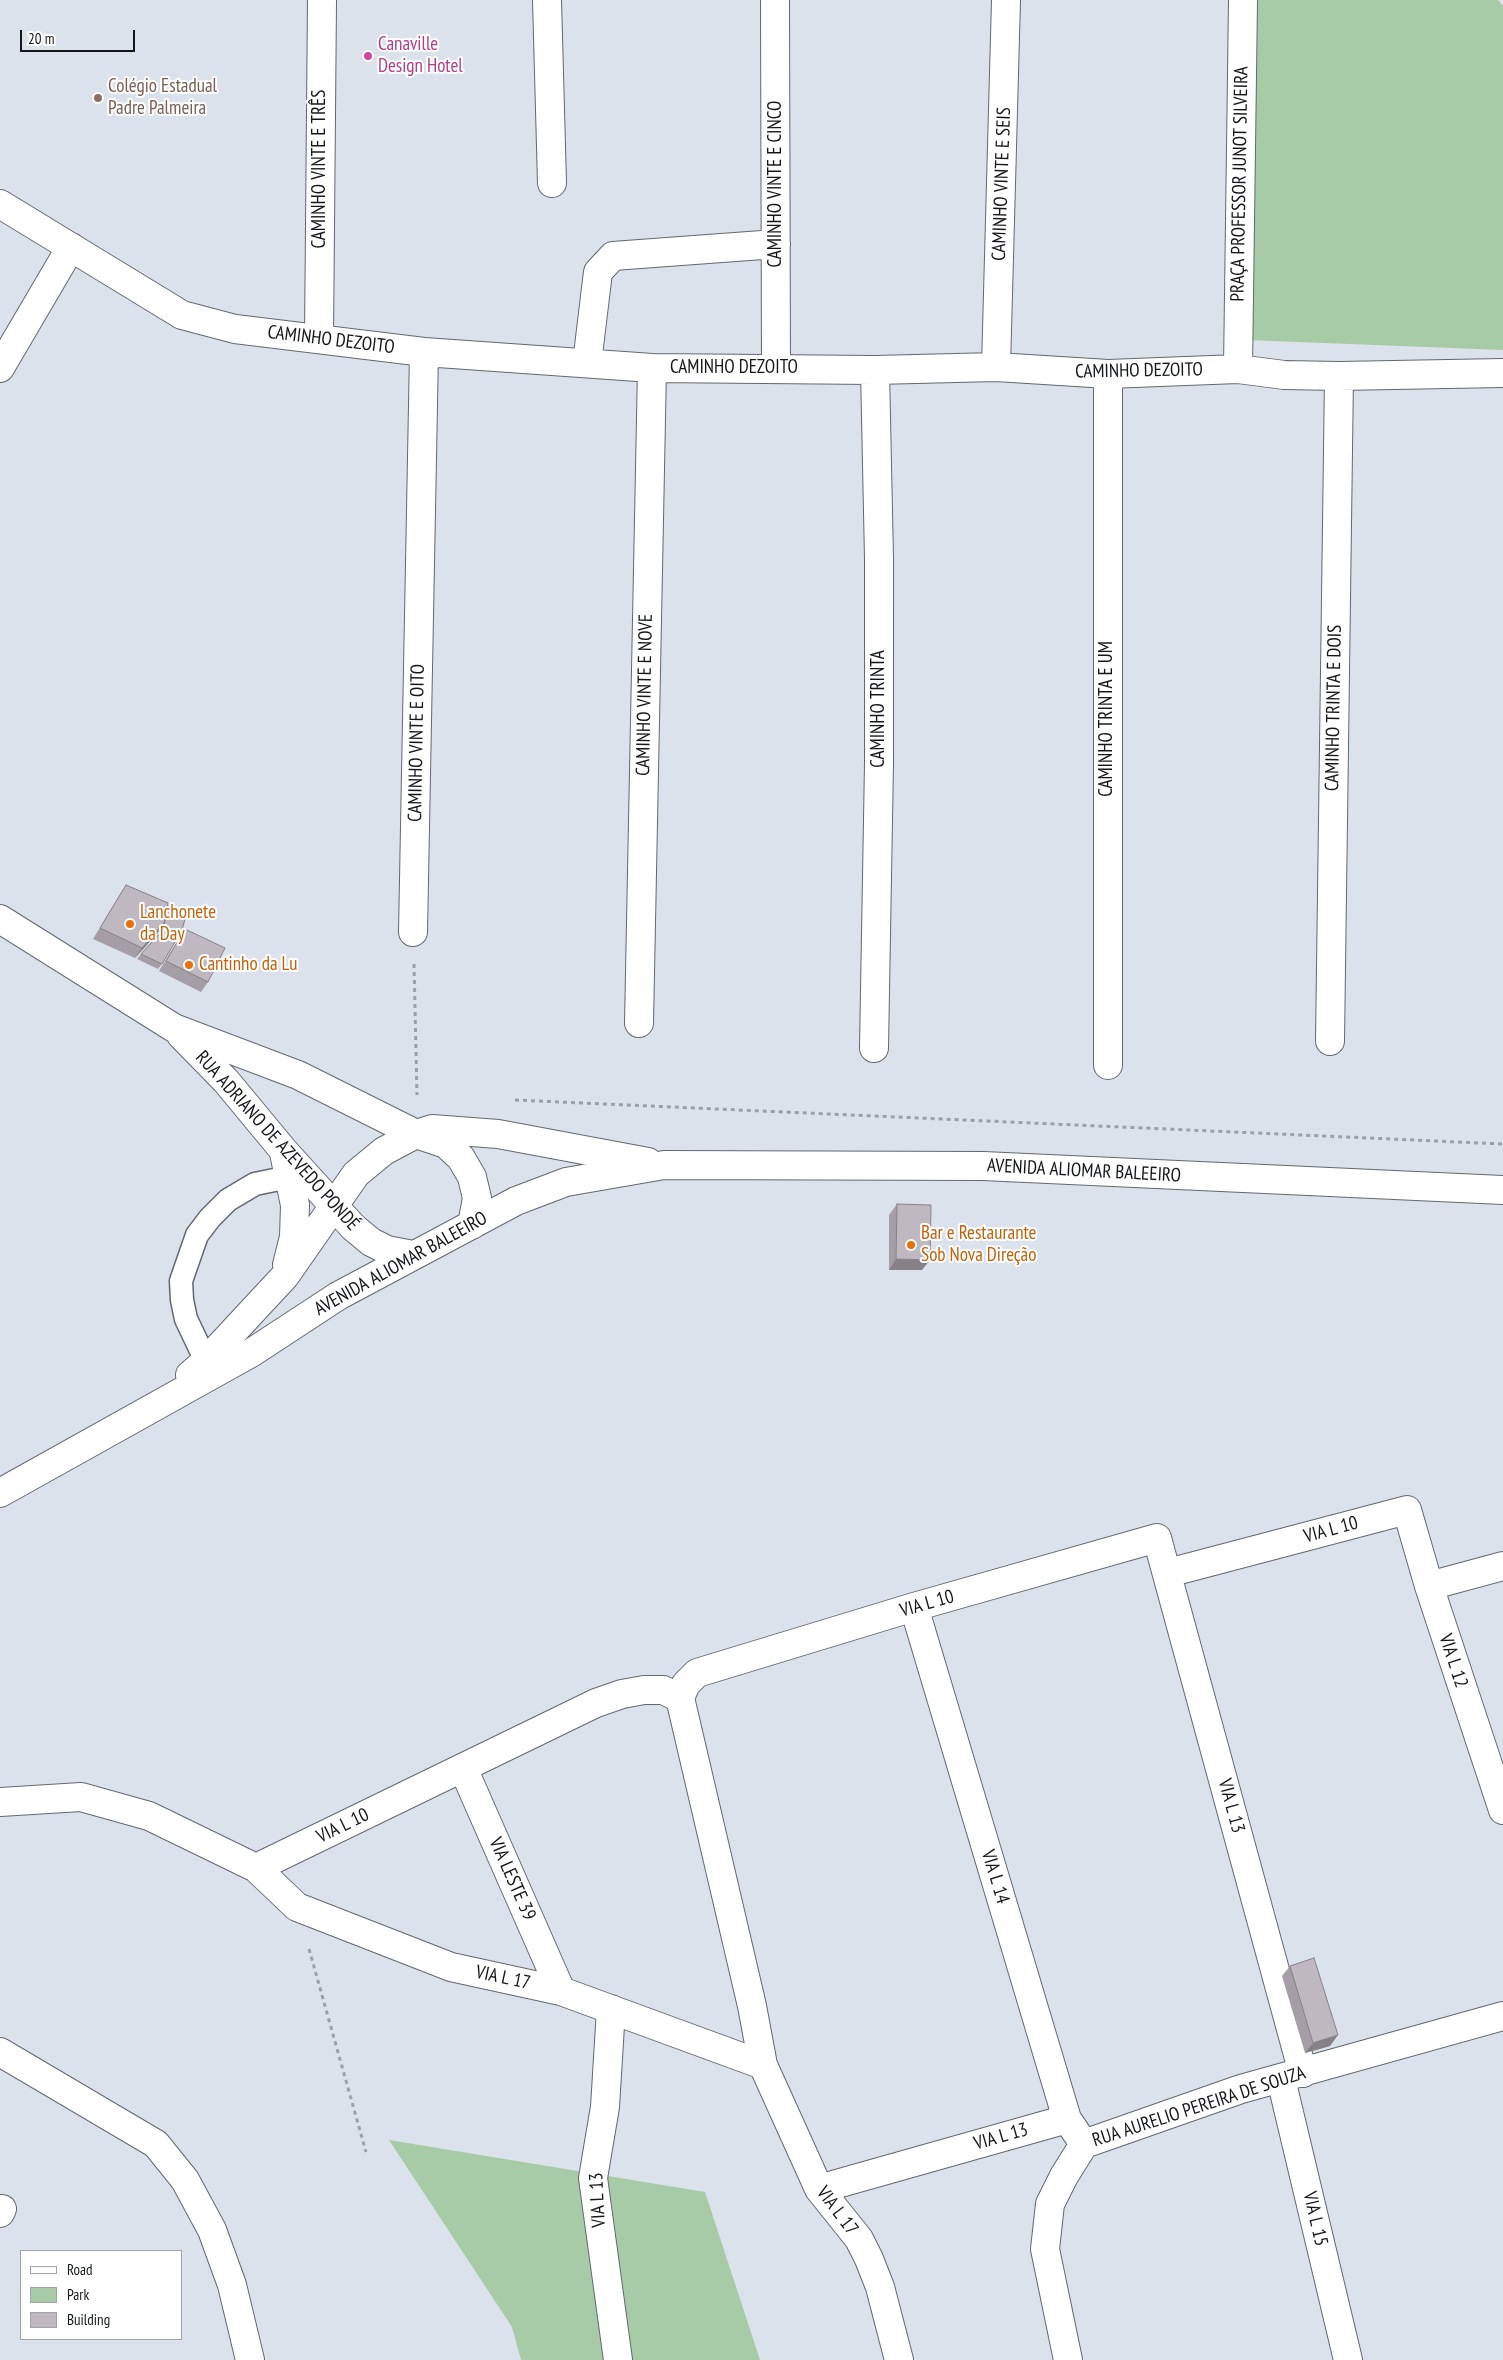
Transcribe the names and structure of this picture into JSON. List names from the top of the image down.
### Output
{
  "streets": {
    "street": [
      "CAMINHO VINTE E TRÊS",
      "CAMINHO VINTE E CINCO",
      "CAMINHO VINTE E SEIS",
      "PRAÇA PROFESSOR JUNOT SILVEIRA",
      "CAMINHO DEZOITO",
      "CAMINHO VINTE E NOVE",
      "CAMINHO TRINTA E DOIS",
      "CAMINHO TRINTA",
      "CAMINHO TRINTA E UM",
      "CAMINHO VINTE E OITO",
      "RUA ADRIANO DE AZEVEDO PONDÉ",
      "AVENIDA ALIOMAR BALEEIRO",
      "VIA L 10",
      "VIA L 12",
      "VIA L 13",
      "VIA L 14",
      "VIA LESTE 39",
      "VIA L 17",
      "RUA AURELIO PEREIRA DE SOUZA",
      "VIA L 15"
    ]
  },
  "crossings": [
    ["CAMINHO VINTE E TRÊS", "CAMINHO DEZOITO"],
    ["CAMINHO VINTE E CINCO", "CAMINHO DEZOITO"],
    ["CAMINHO VINTE E SEIS", "CAMINHO DEZOITO"],
    ["PRAÇA PROFESSOR JUNOT SILVEIRA", "CAMINHO DEZOITO"],
    ["CAMINHO DEZOITO", "CAMINHO VINTE E NOVE"],
    ["CAMINHO DEZOITO", "CAMINHO TRINTA E DOIS"],
    ["CAMINHO DEZOITO", "CAMINHO TRINTA"],
    ["CAMINHO DEZOITO", "CAMINHO TRINTA E UM"],
    ["CAMINHO DEZOITO", "CAMINHO VINTE E OITO"],
    ["RUA ADRIANO DE AZEVEDO PONDÉ", "AVENIDA ALIOMAR BALEEIRO"],
    ["VIA L 10", "VIA L 12"],
    ["VIA L 10", "VIA L 13"],
    ["VIA L 10", "VIA L 14"],
    ["VIA L 10", "VIA LESTE 39"],
    ["VIA L 10", "VIA L 17"],
    ["VIA L 13", "VIA L 14"],
    ["VIA L 13", "VIA L 17"],
    ["VIA L 13", "RUA AURELIO PEREIRA DE SOUZA"],
    ["VIA L 13", "VIA L 15"],
    ["VIA L 14", "RUA AURELIO PEREIRA DE SOUZA"],
    ["VIA LESTE 39", "VIA L 17"],
    ["RUA AURELIO PEREIRA DE SOUZA", "VIA L 15"]
  ],
  "places": [
    "Canaville Design Hotel",
    "Colégio Estadual Padre Palmeira",
    "Lanchonete da Day",
    "Cantinho da Lu",
    "Bar e Restaurante Sob Nova Direção"
  ],
  "legend": ["Road", "Park", "Building"],
  "scale_bar": "20 m"
}
